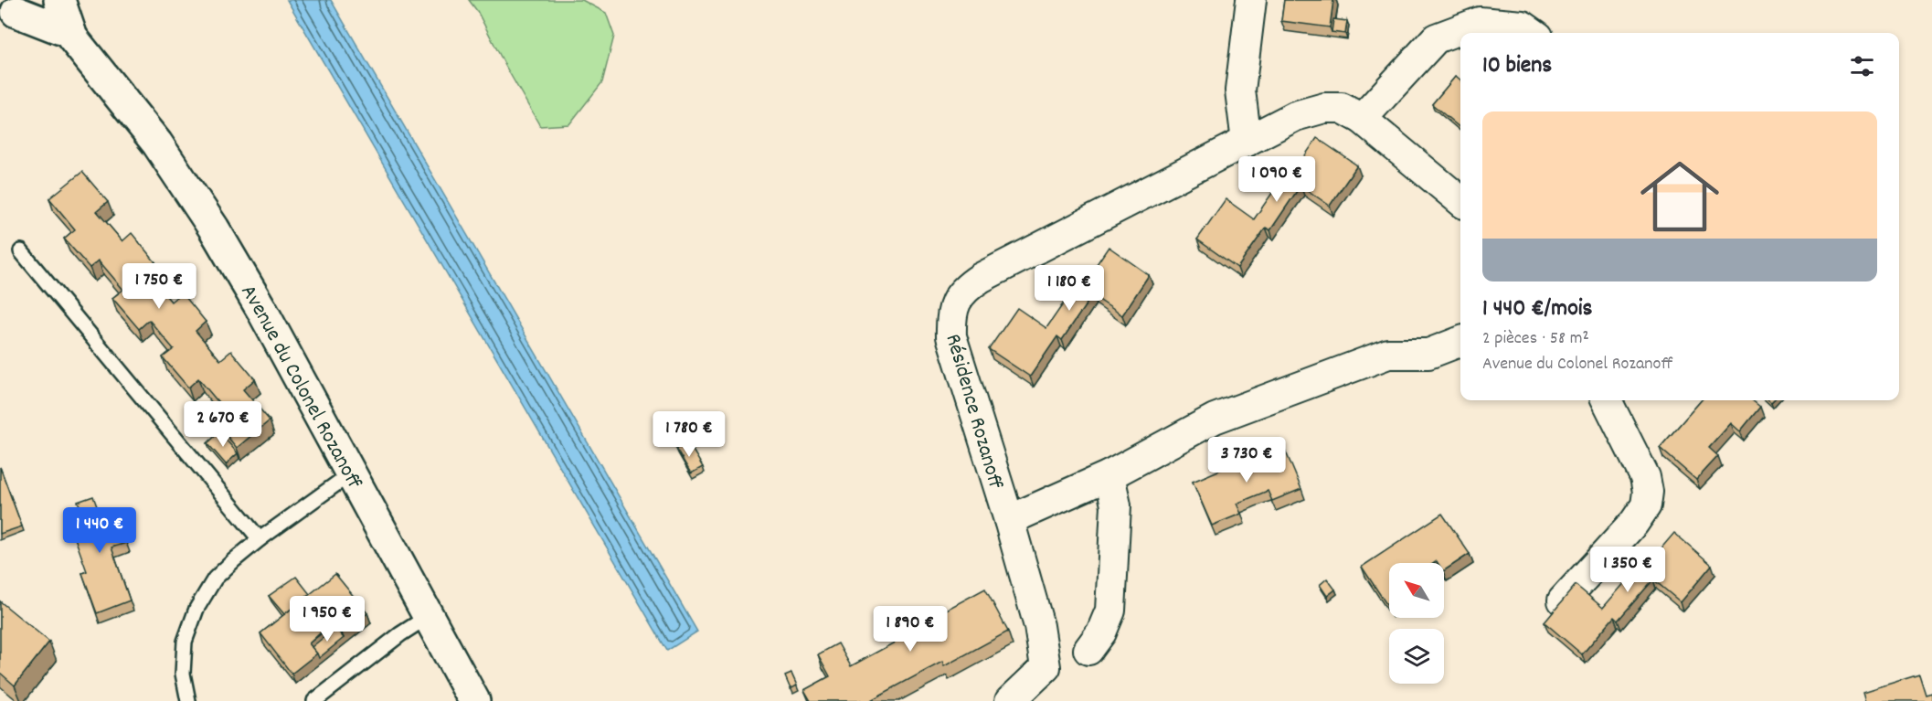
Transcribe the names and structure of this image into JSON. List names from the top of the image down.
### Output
{
  "streets": {
    "street": ["Avenue du Colonel Rozanoff", "Résidence Rozanoff"]
  },
  "north": "top left",
  "page": {
    "heading": "10 biens",
    "list": [
      {
        "name": "1 440 €/mois",
        "note": "2 pièces · 58 m² · Avenue du Colonel Rozanoff"
      }
    ],
    "price": [
      "1 090 €",
      "1 750 €",
      "1 180 €",
      "2 670 €",
      "1 780 €",
      "3 730 €",
      "1 440 €",
      "1 350 €",
      "1 950 €",
      "1 890 €"
    ]
  }
}
